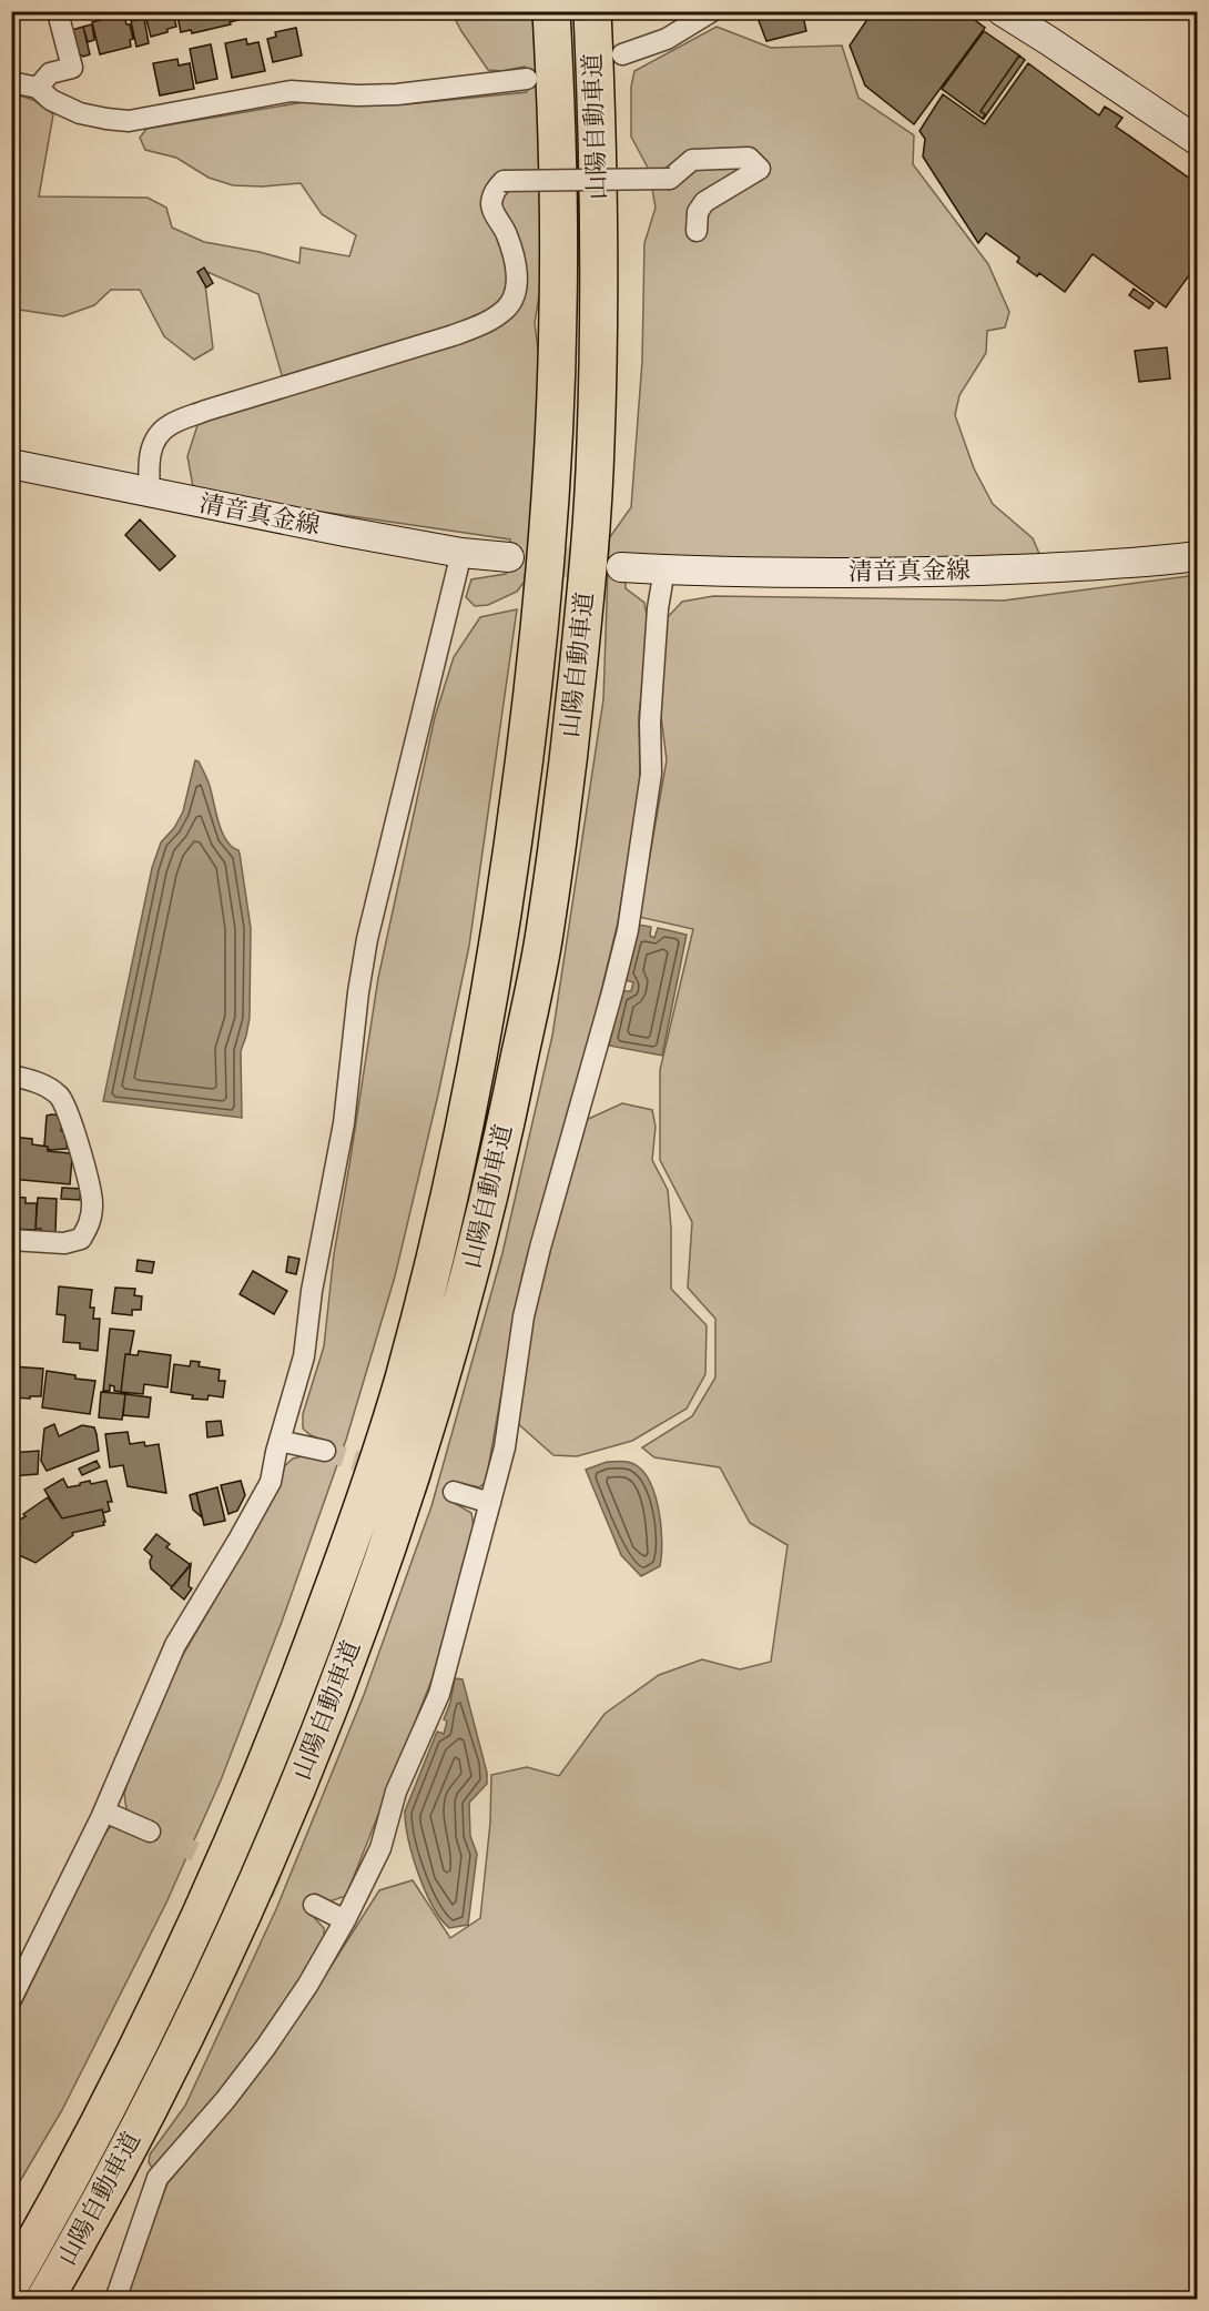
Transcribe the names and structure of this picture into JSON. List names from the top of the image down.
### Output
{
  "streets": {
    "highway": ["山陽自動車道"],
    "main road": ["清音真金線"]
  }
}
